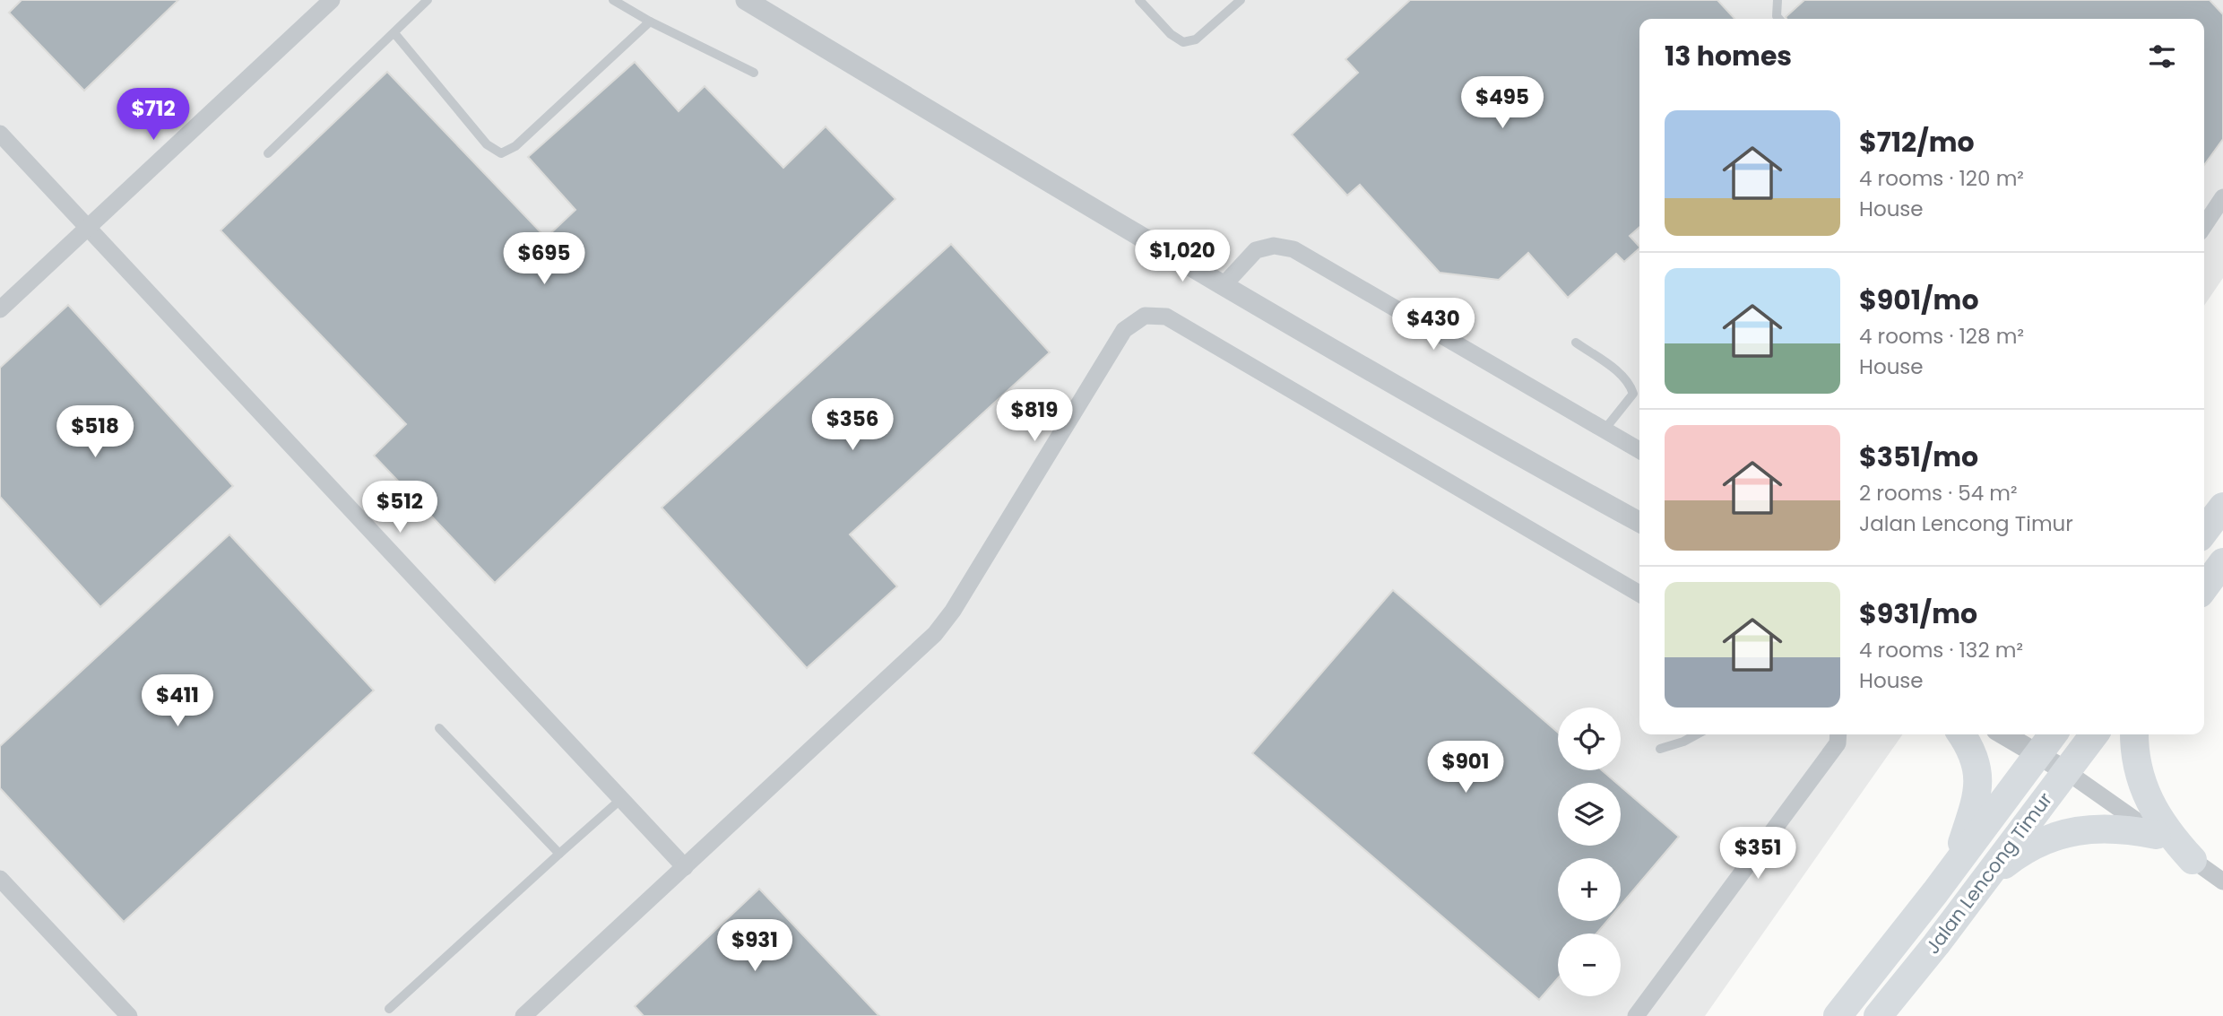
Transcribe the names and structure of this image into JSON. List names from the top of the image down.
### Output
{
  "streets": {
    "highway": ["Jalan Lencong Timur"]
  },
  "page": {
    "heading": "13 homes",
    "price": [
      "$495",
      "$712",
      "$1,020",
      "$695",
      "$430",
      "$819",
      "$356",
      "$518",
      "$512",
      "$411",
      "$901",
      "$351",
      "$931"
    ],
    "list": [
      {
        "name": "$712/mo",
        "note": "4 rooms · 120 m² · House"
      },
      {
        "name": "$901/mo",
        "note": "4 rooms · 128 m² · House"
      },
      {
        "name": "$351/mo",
        "note": "2 rooms · 54 m² · Jalan Lencong Timur"
      },
      {
        "name": "$931/mo",
        "note": "4 rooms · 132 m² · House"
      }
    ],
    "map_buttons": ["+", "−"]
  }
}
